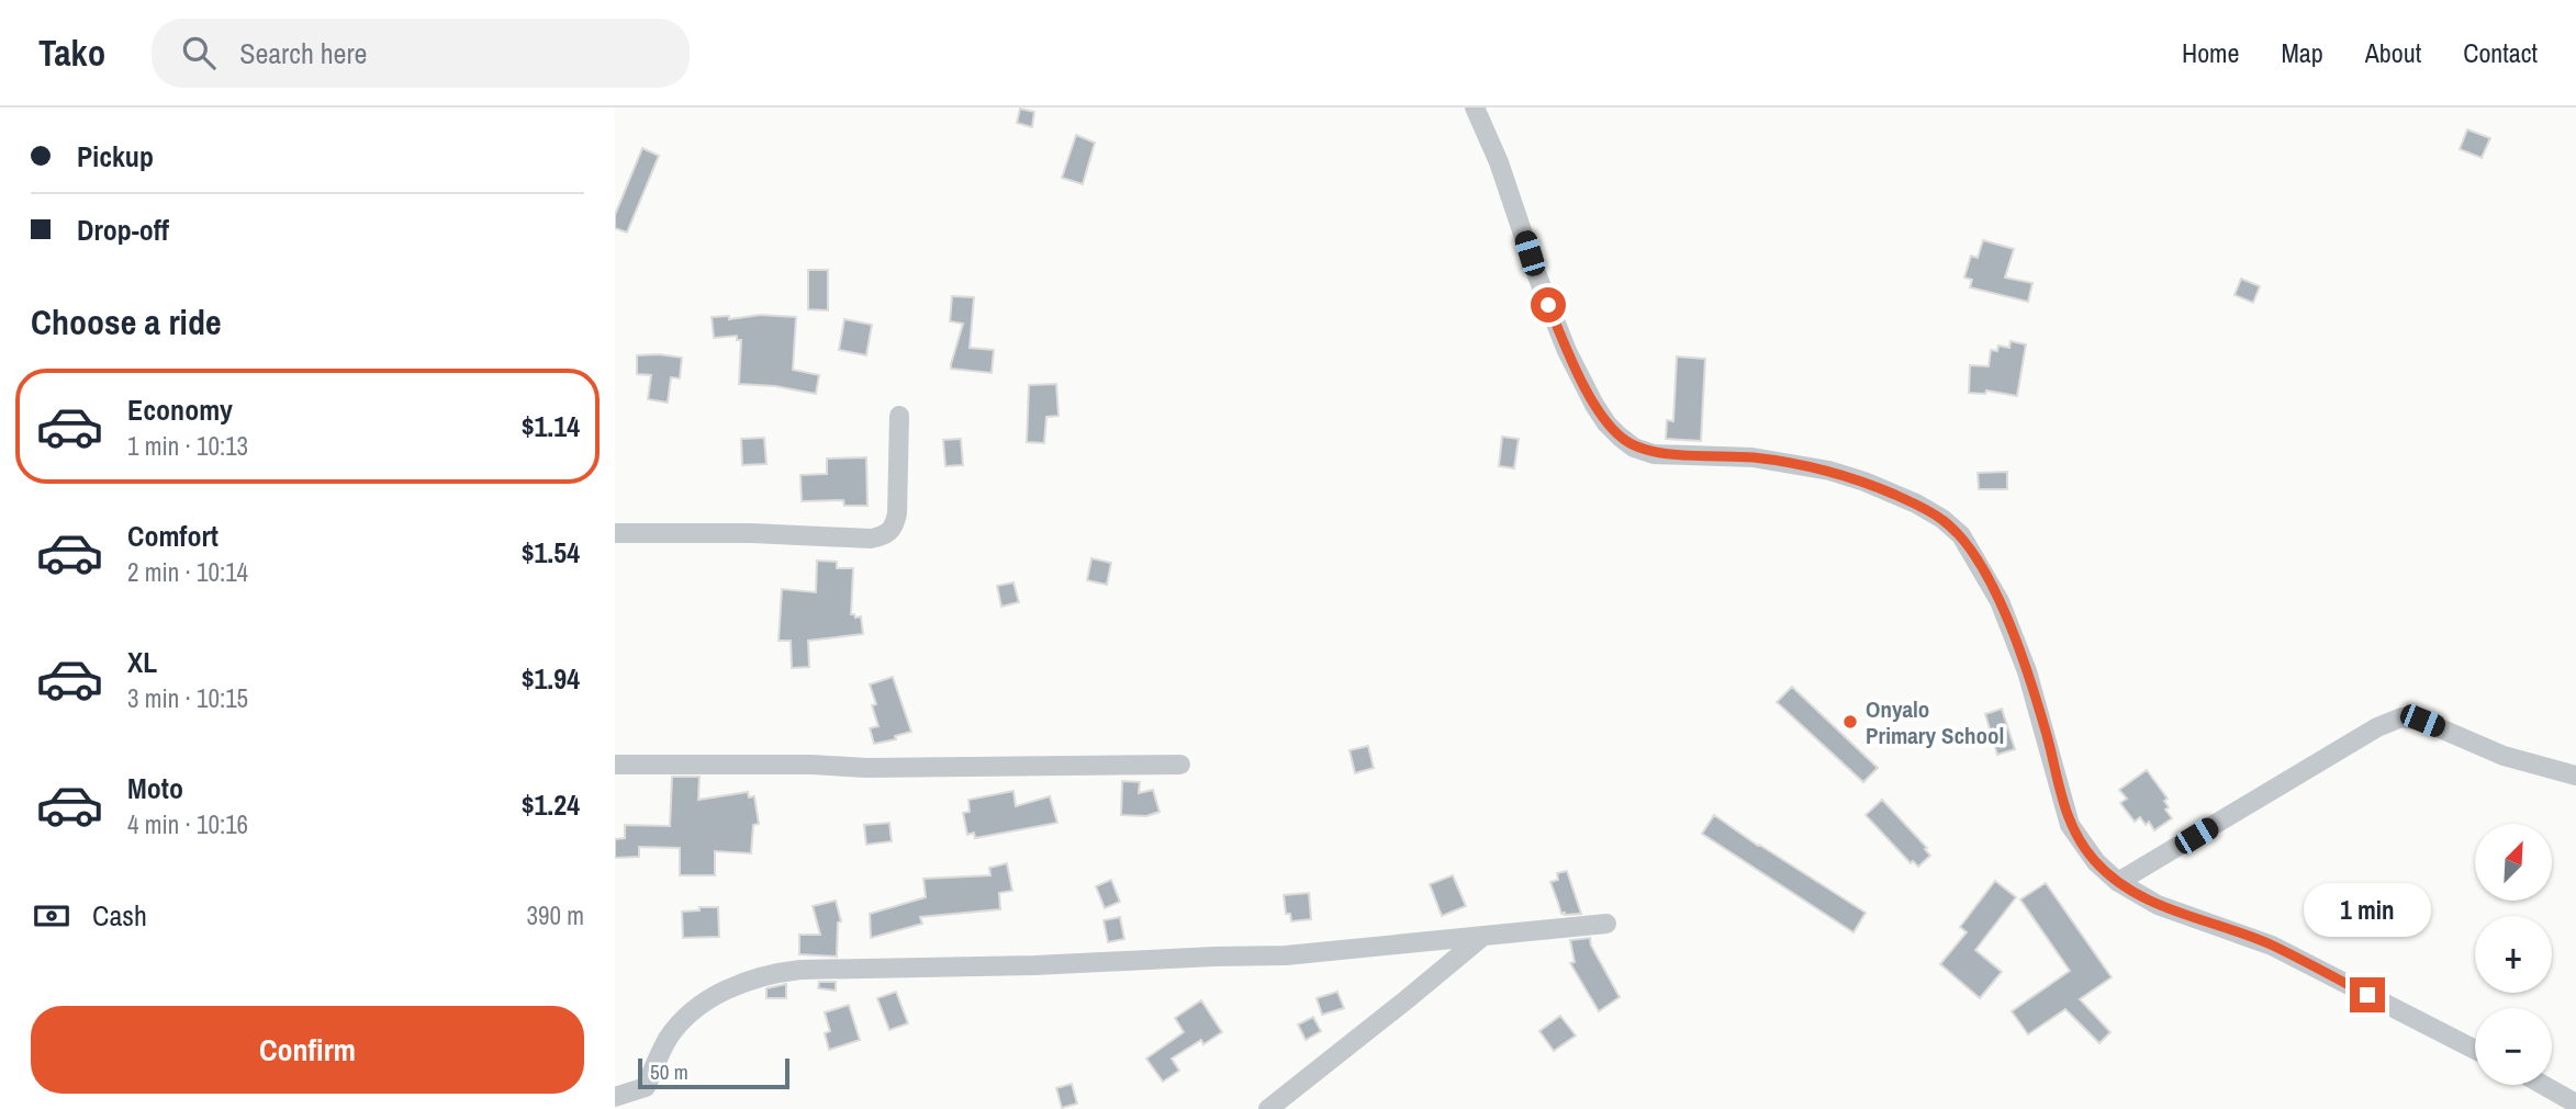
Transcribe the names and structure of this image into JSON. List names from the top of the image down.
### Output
{
  "places": ["Onyalo Primary School"],
  "scale_bar": "50 m",
  "north": "top right",
  "page": {
    "header": "Tako",
    "search": "Search here",
    "nav": [
      "Home",
      "Map",
      "About",
      "Contact"
    ],
    "banner": ["Pickup", "Drop-off"],
    "heading": "Choose a ride",
    "list": [
      {
        "name": "Economy",
        "note": "1 min · 10:13",
        "value": "$1.14"
      },
      {
        "name": "Comfort",
        "note": "2 min · 10:14",
        "value": "$1.54"
      },
      {
        "name": "XL",
        "note": "3 min · 10:15",
        "value": "$1.94"
      },
      {
        "name": "Moto",
        "note": "4 min · 10:16",
        "value": "$1.24"
      }
    ],
    "map_buttons": ["+", "−"],
    "pay": ["Cash", "390 m"],
    "bubble": "1 min",
    "buttons": "Confirm",
    "scale": "50 m"
  }
}
